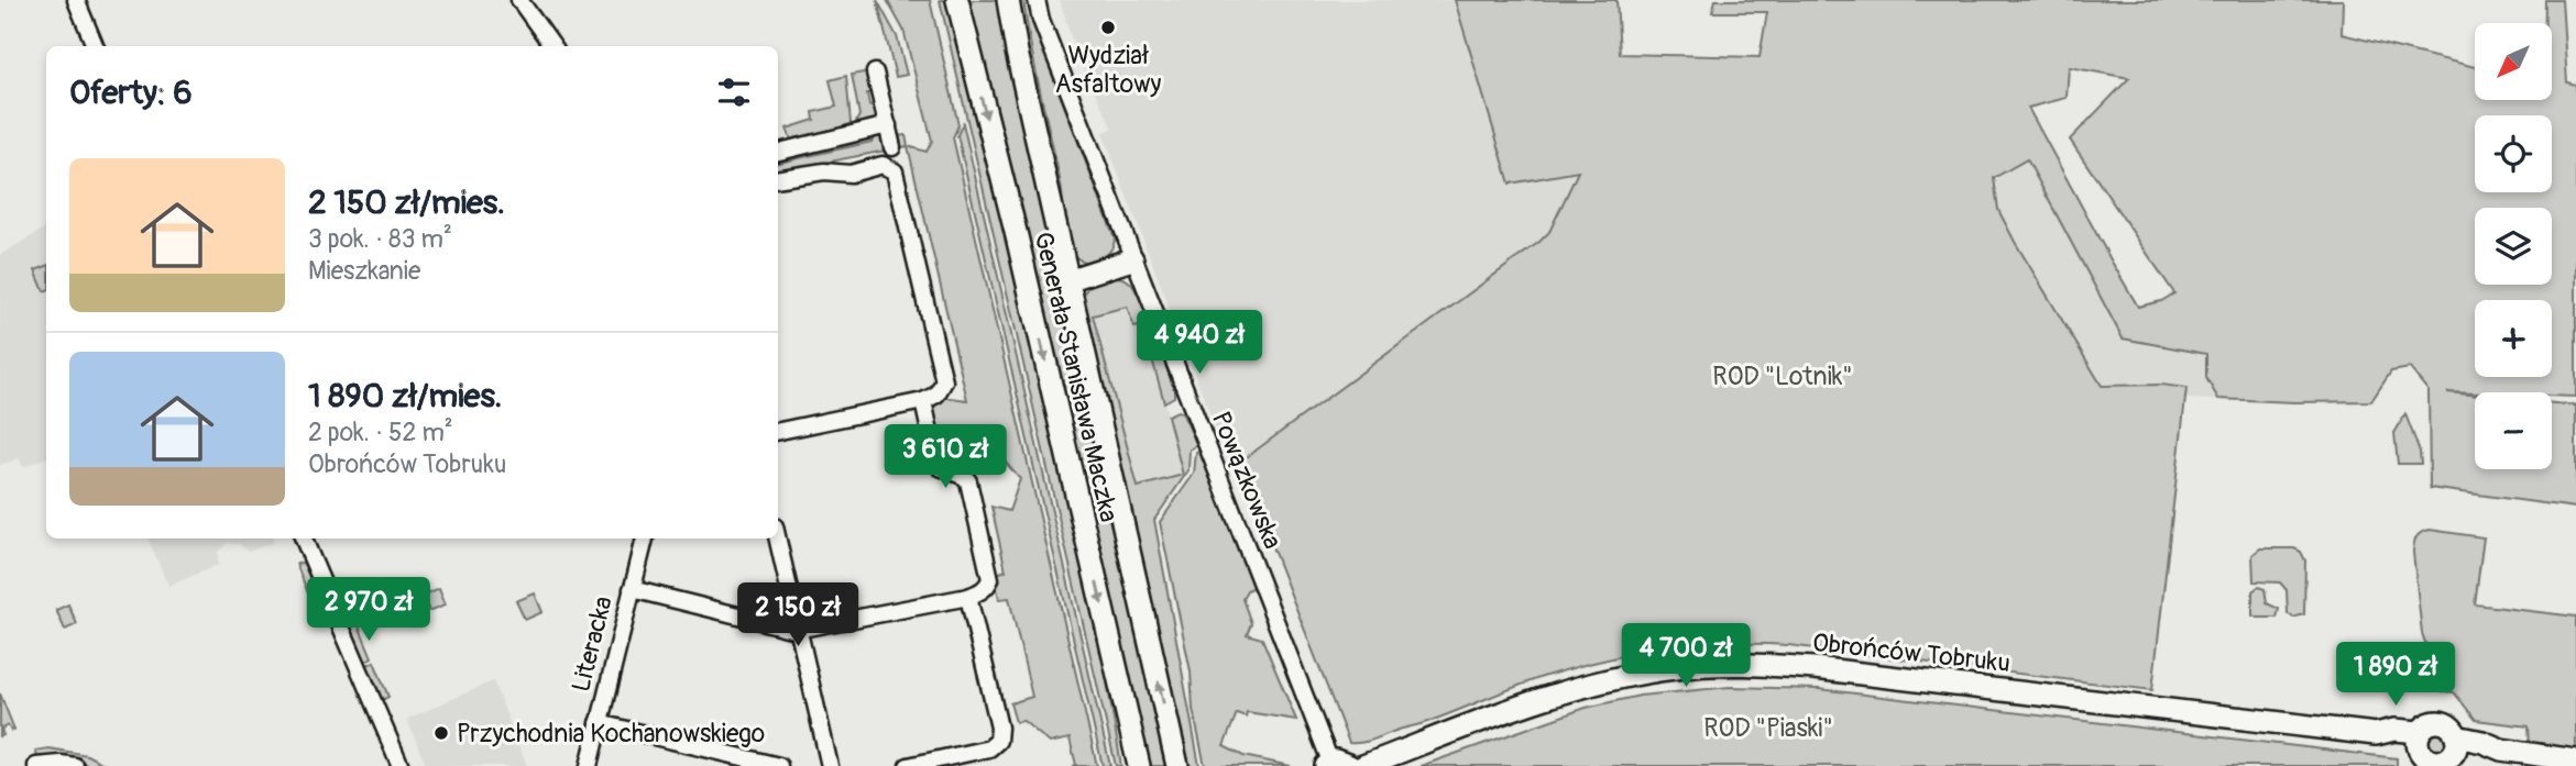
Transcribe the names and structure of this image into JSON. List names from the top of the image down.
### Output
{
  "streets": {
    "main road": ["Generała Stanisława Maczka", "Obrońców Tobruku"],
    "street": ["Powązkowska", "Literacka"]
  },
  "parks": ["ROD \"Lotnik\"", "ROD \"Piaski\""],
  "places": ["Wydział Asfaltowy", "Przychodnia Kochanowskiego"],
  "north": "bottom left",
  "page": {
    "map_buttons": ["+", "−"],
    "heading": "Oferty: 6",
    "list": [
      {
        "name": "2 150 zł/mies.",
        "note": "3 pok. · 83 m² · Mieszkanie"
      },
      {
        "name": "1 890 zł/mies.",
        "note": "2 pok. · 52 m² · Obrońców Tobruku"
      }
    ],
    "price": [
      "4 940 zł",
      "3 610 zł",
      "2 970 zł",
      "2 150 zł",
      "4 700 zł",
      "1 890 zł"
    ]
  }
}
